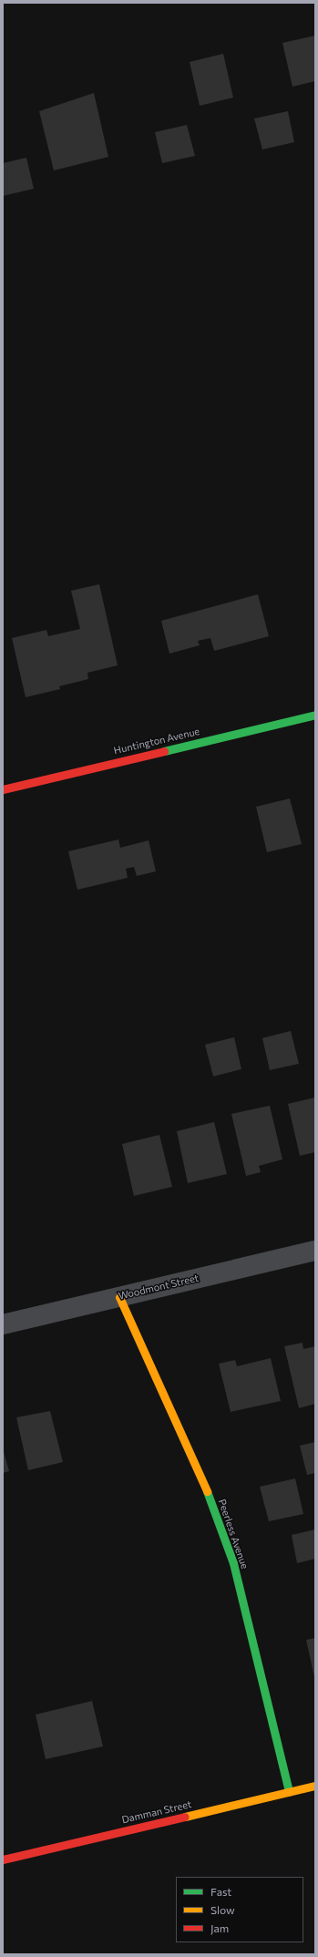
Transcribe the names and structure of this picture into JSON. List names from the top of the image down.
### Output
{
  "streets": {
    "street": [
      "Huntington Avenue",
      "Woodmont Street",
      "Peerless Avenue",
      "Damman Street"
    ]
  },
  "crossings": [
    ["Woodmont Street", "Peerless Avenue"],
    ["Peerless Avenue", "Damman Street"]
  ],
  "legend": ["Fast", "Slow", "Jam"]
}
